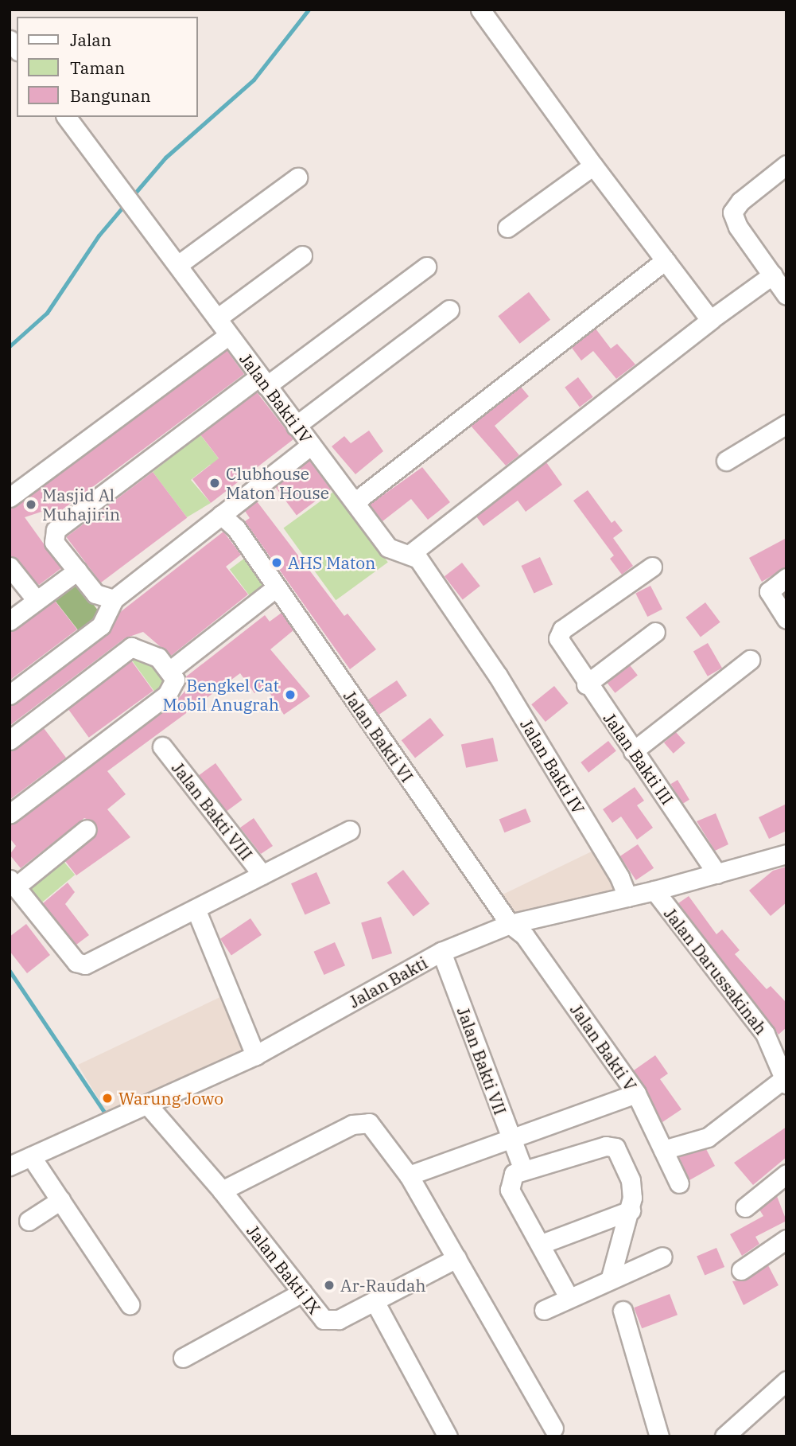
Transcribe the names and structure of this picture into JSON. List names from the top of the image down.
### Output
{
  "streets": {
    "street": [
      "Jalan Bakti IV",
      "Jalan Bakti VI",
      "Jalan Bakti III",
      "Jalan Bakti VIII",
      "Jalan Darussakinah",
      "Jalan Bakti",
      "Jalan Bakti V",
      "Jalan Bakti VII",
      "Jalan Bakti IX"
    ]
  },
  "crossings": [
    ["Jalan Bakti IV", "Jalan Bakti"],
    ["Jalan Bakti VI", "Jalan Bakti"],
    ["Jalan Bakti VI", "Jalan Bakti V"],
    ["Jalan Bakti III", "Jalan Bakti"],
    ["Jalan Darussakinah", "Jalan Bakti"],
    ["Jalan Bakti", "Jalan Bakti V"],
    ["Jalan Bakti", "Jalan Bakti VII"],
    ["Jalan Bakti", "Jalan Bakti IX"]
  ],
  "places": [
    "Clubhouse Maton House",
    "Masjid Al Muhajirin",
    "AHS Maton",
    "Bengkel Cat Mobil Anugrah",
    "Warung Jowo",
    "Ar-Raudah"
  ],
  "legend": ["Jalan", "Taman", "Bangunan"]
}
